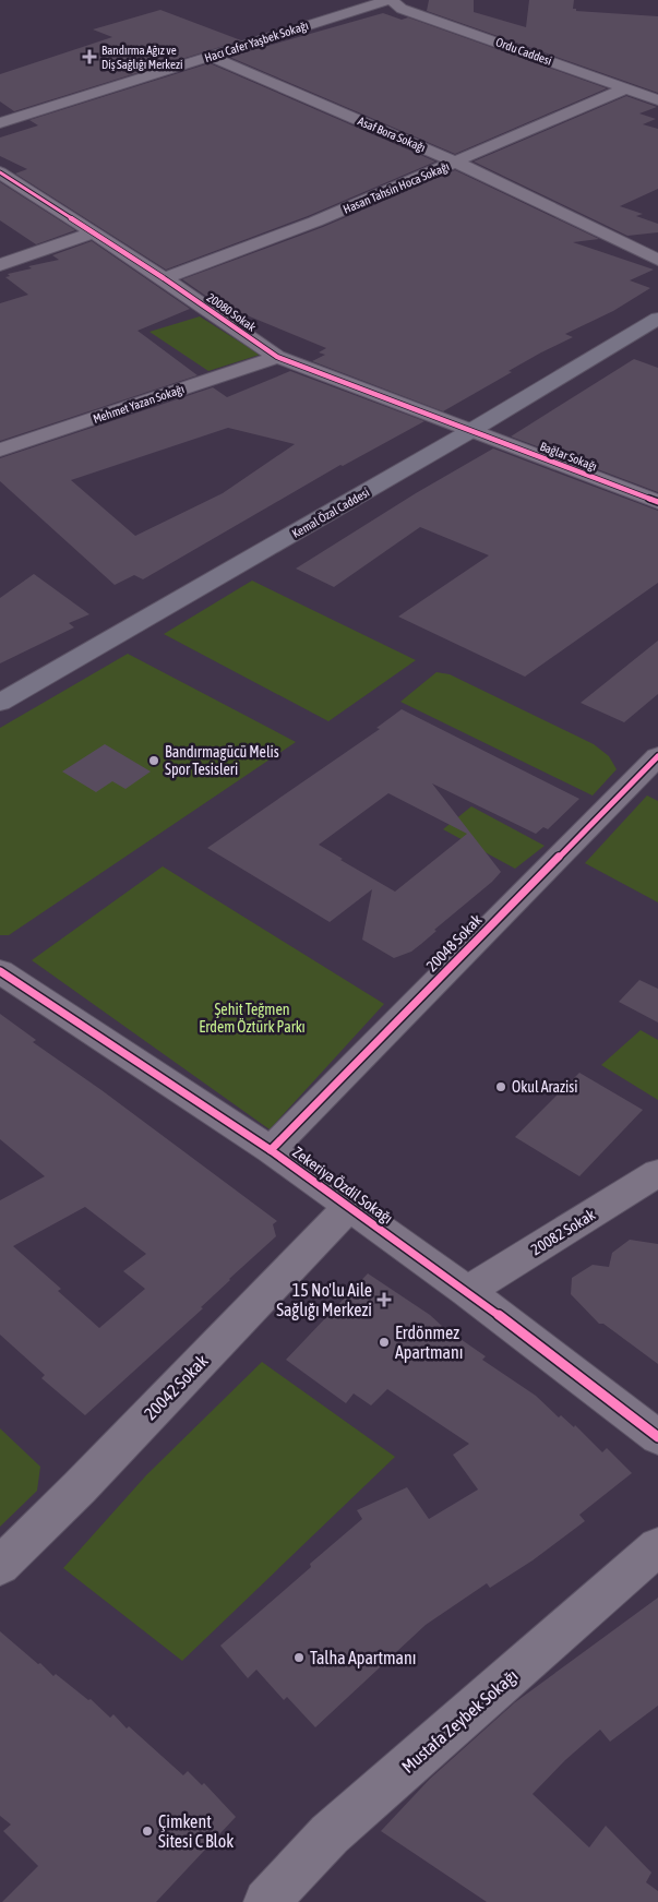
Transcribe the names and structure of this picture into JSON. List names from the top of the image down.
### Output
{
  "streets": {
    "main road": ["Kemal Özal Caddesi"],
    "street": [
      "Hacı Cafer Yaşbek Sokağı",
      "Ordu Caddesi",
      "Asaf Bora Sokağı",
      "Hasan Tahsin Hoca Sokağı",
      "20080 Sokak",
      "Mehmet Yazan Sokağı",
      "Bağlar Sokağı",
      "20048 Sokak",
      "Zekeriya Özdil Sokağı",
      "20082 Sokak",
      "20042 Sokak",
      "Mustafa Zeybek Sokağı"
    ]
  },
  "crossings": [
    ["Hacı Cafer Yaşbek Sokağı", "Asaf Bora Sokağı"],
    ["Ordu Caddesi", "Hasan Tahsin Hoca Sokağı"],
    ["Asaf Bora Sokağı", "Hasan Tahsin Hoca Sokağı"],
    ["Hasan Tahsin Hoca Sokağı", "20080 Sokak"],
    ["20080 Sokak", "Mehmet Yazan Sokağı"],
    ["20080 Sokak", "Bağlar Sokağı"],
    ["20080 Sokak", "Kemal Özal Caddesi"],
    ["Bağlar Sokağı", "Kemal Özal Caddesi"],
    ["20048 Sokak", "Zekeriya Özdil Sokağı"],
    ["Zekeriya Özdil Sokağı", "20082 Sokak"],
    ["Zekeriya Özdil Sokağı", "20042 Sokak"]
  ],
  "parks": ["Şehit Teğmen Erdem Öztürk Parkı"],
  "places": {
    "health": ["Bandırma Ağız ve Diş Sağlığı Merkezi", "15 No'lu Aile Sağlığı Merkezi"],
    "other": [
      "Bandırmagücü Melis Spor Tesisleri",
      "Okul Arazisi",
      "Erdönmez Apartmanı",
      "Talha Apartmanı",
      "Çimkent Sitesi C Blok"
    ]
  }
}
